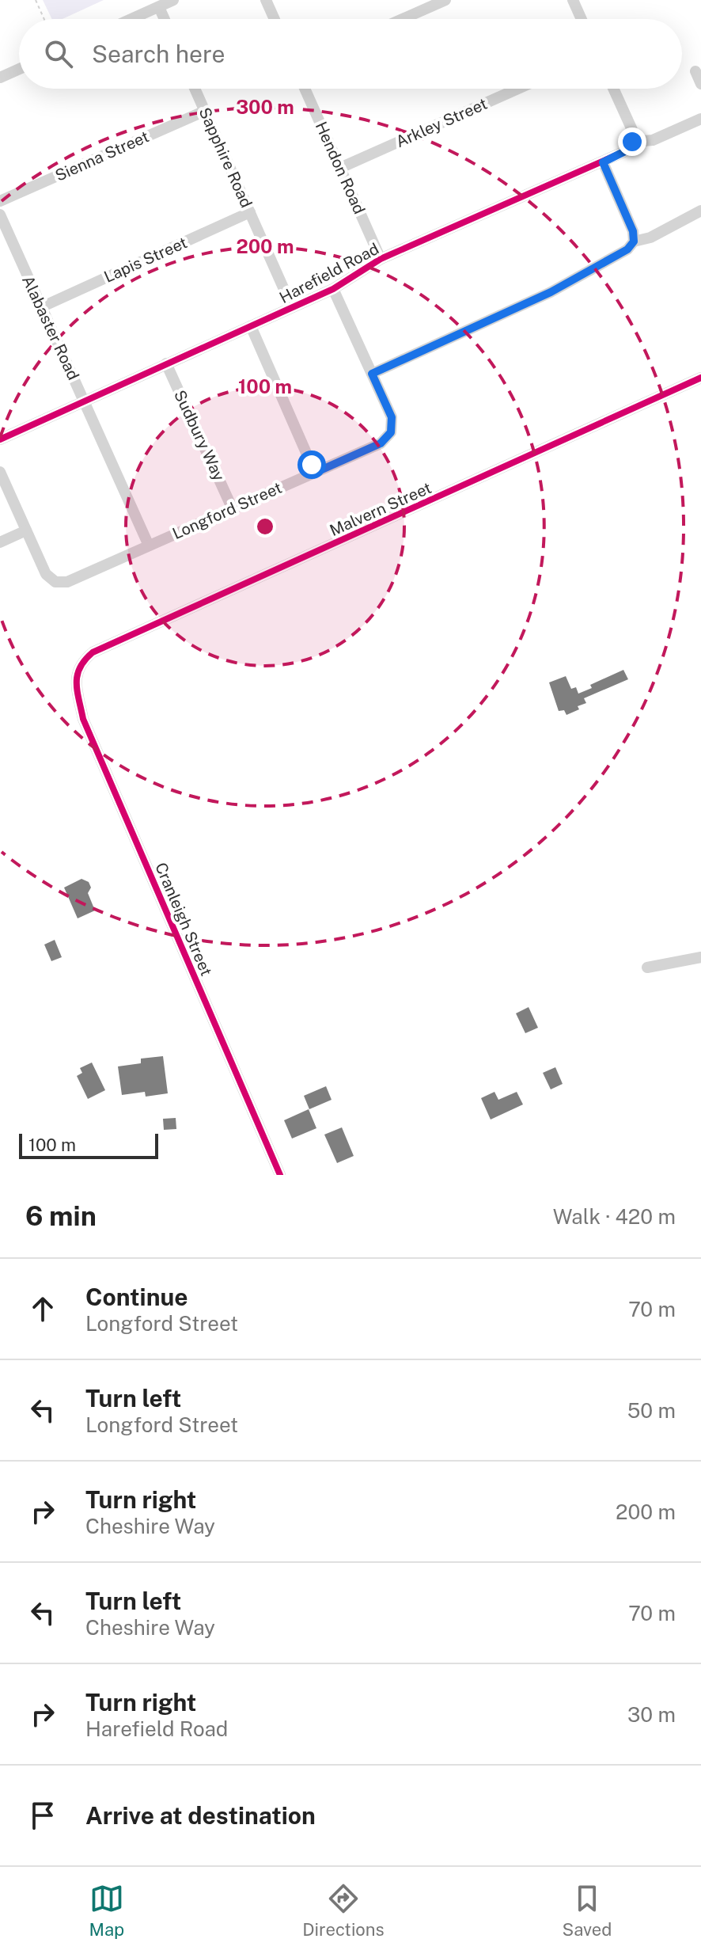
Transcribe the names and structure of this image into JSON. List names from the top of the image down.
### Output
{
  "streets": {
    "street": [
      "Arkley Street",
      "Sienna Street",
      "Sapphire Road",
      "Hendon Road",
      "Lapis Street",
      "Harefield Road",
      "Alabaster Road",
      "Sudbury Way",
      "Malvern Street",
      "Longford Street",
      "Cranleigh Street"
    ]
  },
  "crossings": [
    ["Arkley Street", "Hendon Road"],
    ["Sienna Street", "Sapphire Road"],
    ["Sapphire Road", "Lapis Street"],
    ["Sapphire Road", "Harefield Road"],
    ["Hendon Road", "Harefield Road"],
    ["Lapis Street", "Alabaster Road"],
    ["Harefield Road", "Alabaster Road"],
    ["Harefield Road", "Sudbury Way"],
    ["Harefield Road", "Longford Street"],
    ["Alabaster Road", "Longford Street"],
    ["Sudbury Way", "Longford Street"],
    ["Malvern Street", "Cranleigh Street"]
  ],
  "scale_bar": "100 m",
  "page": {
    "search": "Search here",
    "scale": "100 m",
    "heading": ["6 min", "Walk · 420 m"],
    "list": [
      ["Continue", "Longford Street", "70 m"],
      ["Turn left", "Longford Street", "50 m"],
      ["Turn right", "Cheshire Way", "200 m"],
      ["Turn left", "Cheshire Way", "70 m"],
      ["Turn right", "Harefield Road", "30 m"],
      "Arrive at destination"
    ],
    "nav": ["Map", "Directions", "Saved"]
  },
  "rings": ["300 m", "200 m", "100 m"]
}
